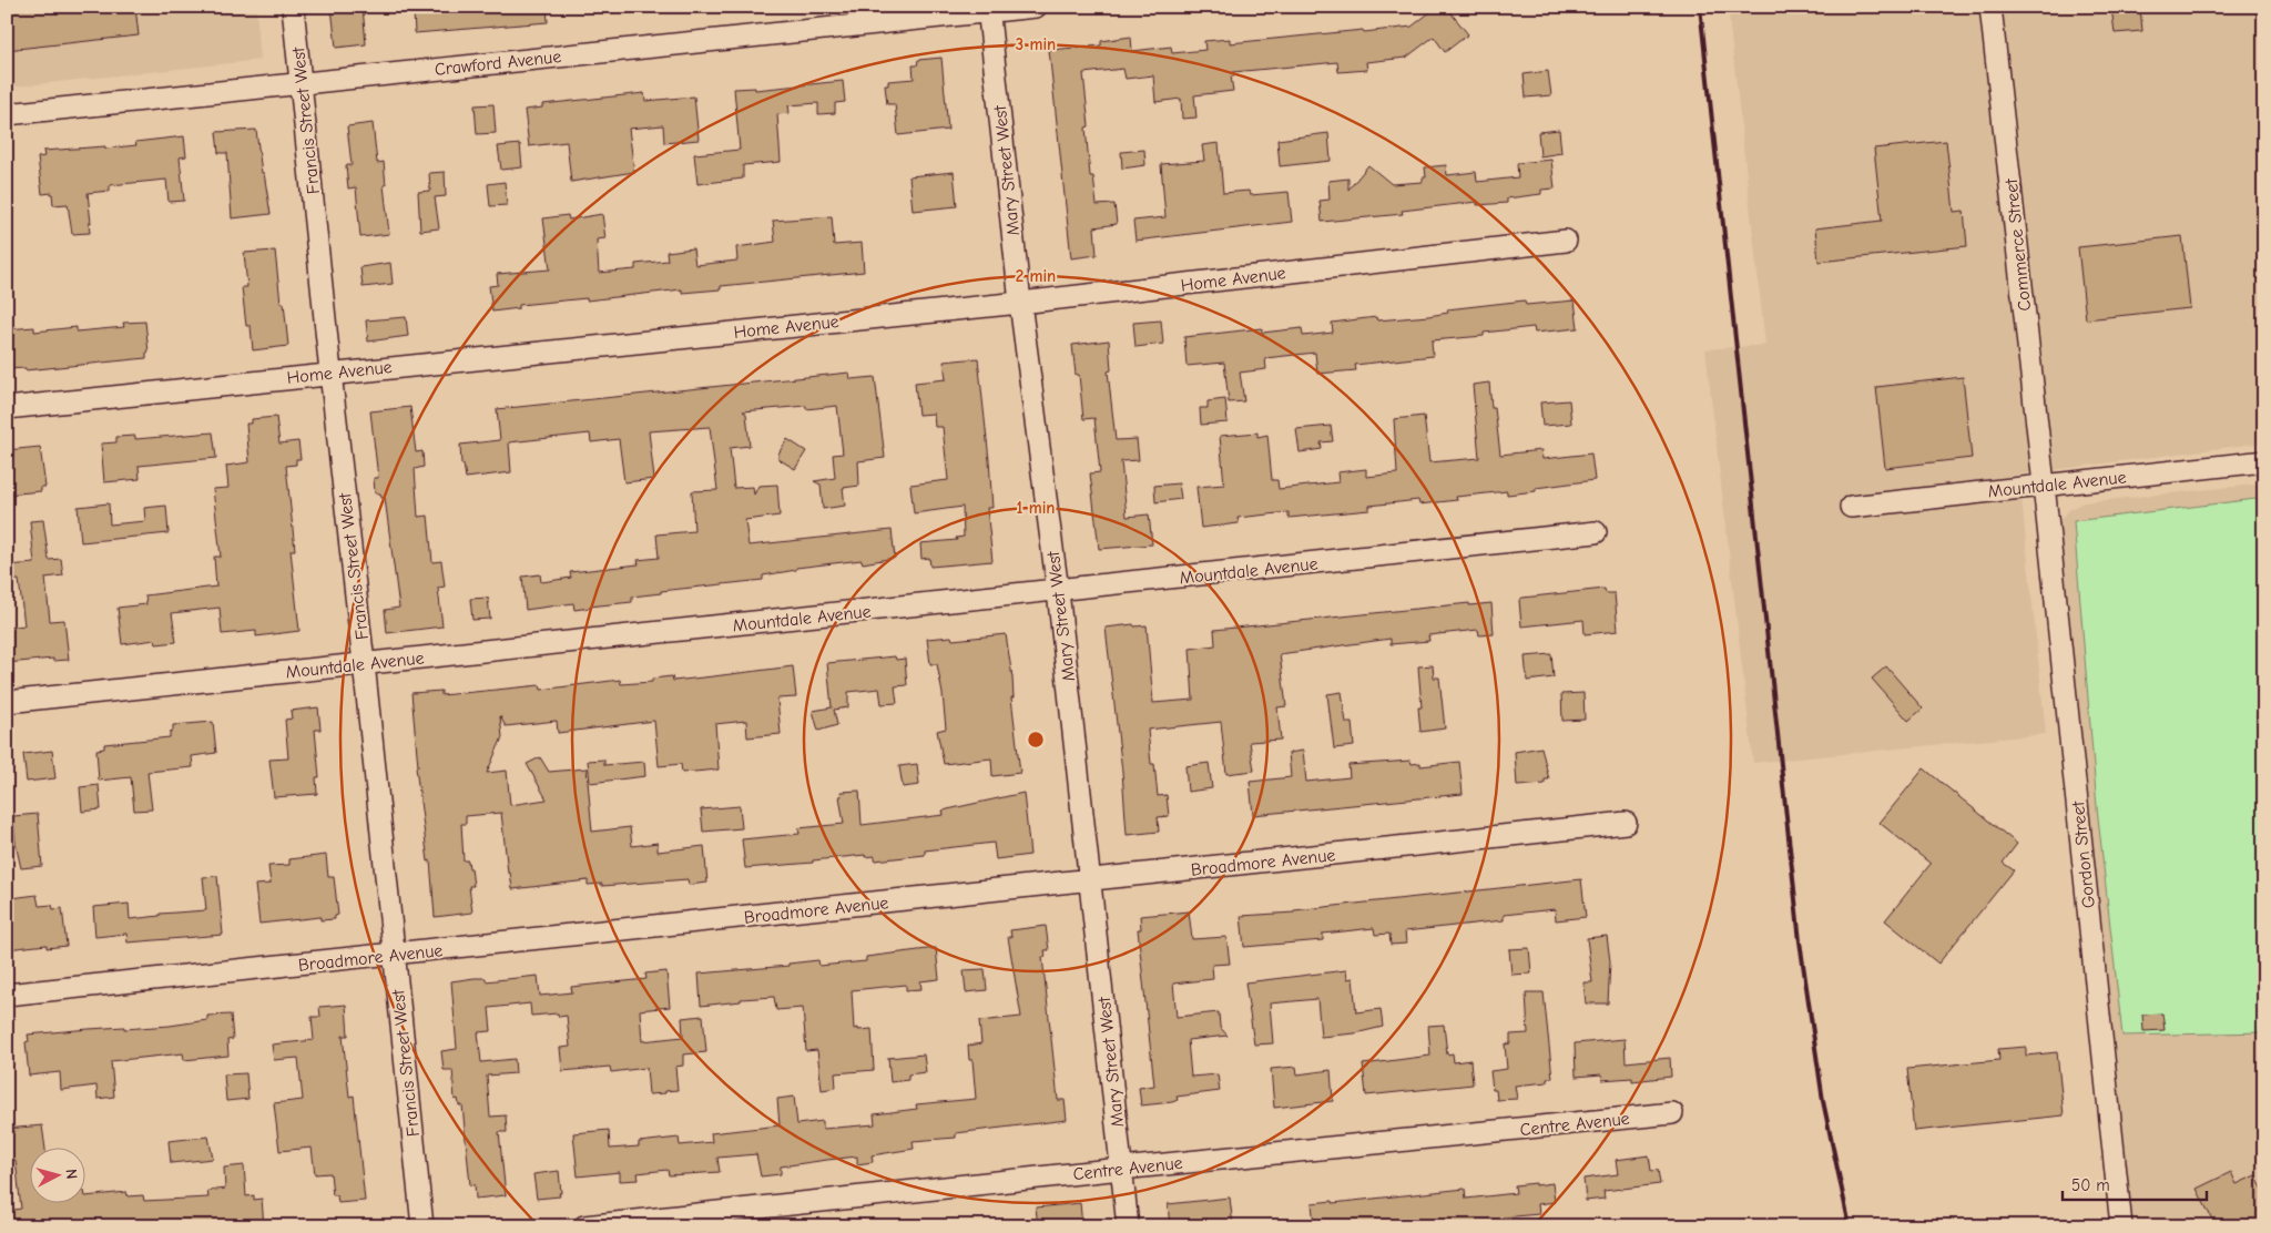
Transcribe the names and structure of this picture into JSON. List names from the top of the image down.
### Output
{
  "streets": {
    "street": [
      "Crawford Avenue",
      "Francis Street West",
      "Mary Street West",
      "Commerce Street",
      "Home Avenue",
      "Mountdale Avenue",
      "Gordon Street",
      "Broadmore Avenue",
      "Centre Avenue"
    ]
  },
  "crossings": [
    ["Crawford Avenue", "Francis Street West"],
    ["Crawford Avenue", "Mary Street West"],
    ["Francis Street West", "Home Avenue"],
    ["Francis Street West", "Mountdale Avenue"],
    ["Francis Street West", "Broadmore Avenue"],
    ["Mary Street West", "Home Avenue"],
    ["Mary Street West", "Mountdale Avenue"],
    ["Mary Street West", "Broadmore Avenue"],
    ["Mary Street West", "Centre Avenue"],
    ["Commerce Street", "Mountdale Avenue"],
    ["Commerce Street", "Gordon Street"],
    ["Mountdale Avenue", "Gordon Street"]
  ],
  "scale_bar": "50 m",
  "north": "right",
  "rings": ["3 min", "2 min", "1 min"]
}
